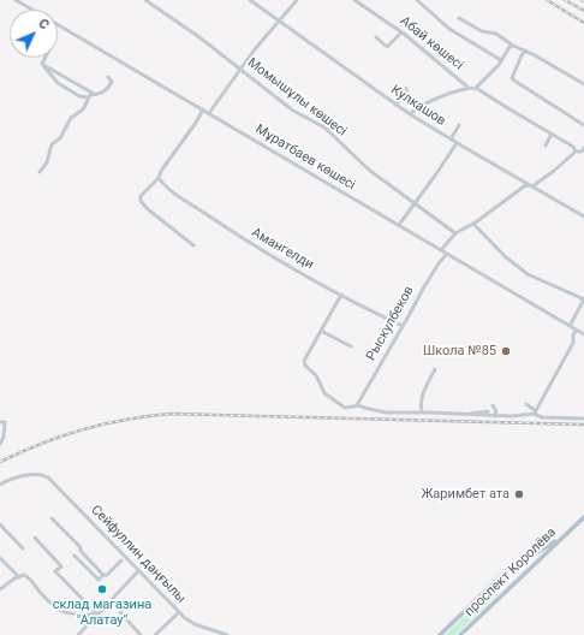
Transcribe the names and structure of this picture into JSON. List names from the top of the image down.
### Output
{
  "streets": {
    "main road": ["проспект Королёва"],
    "street": [
      "Абай көшесі",
      "Момышұлы көшесі",
      "Кулкашов",
      "Мұратбаев көшесі",
      "Амангелди",
      "Рыскулбеков",
      "Сейфуллин даңғылы"
    ]
  },
  "crossings": [
    ["Мұратбаев көшесі", "Рыскулбеков"],
    ["Амангелди", "Рыскулбеков"]
  ],
  "places": ["Школа №85", "Жаримбет ата", "склад магазина \"Алатау\""],
  "north": "top right"
}
